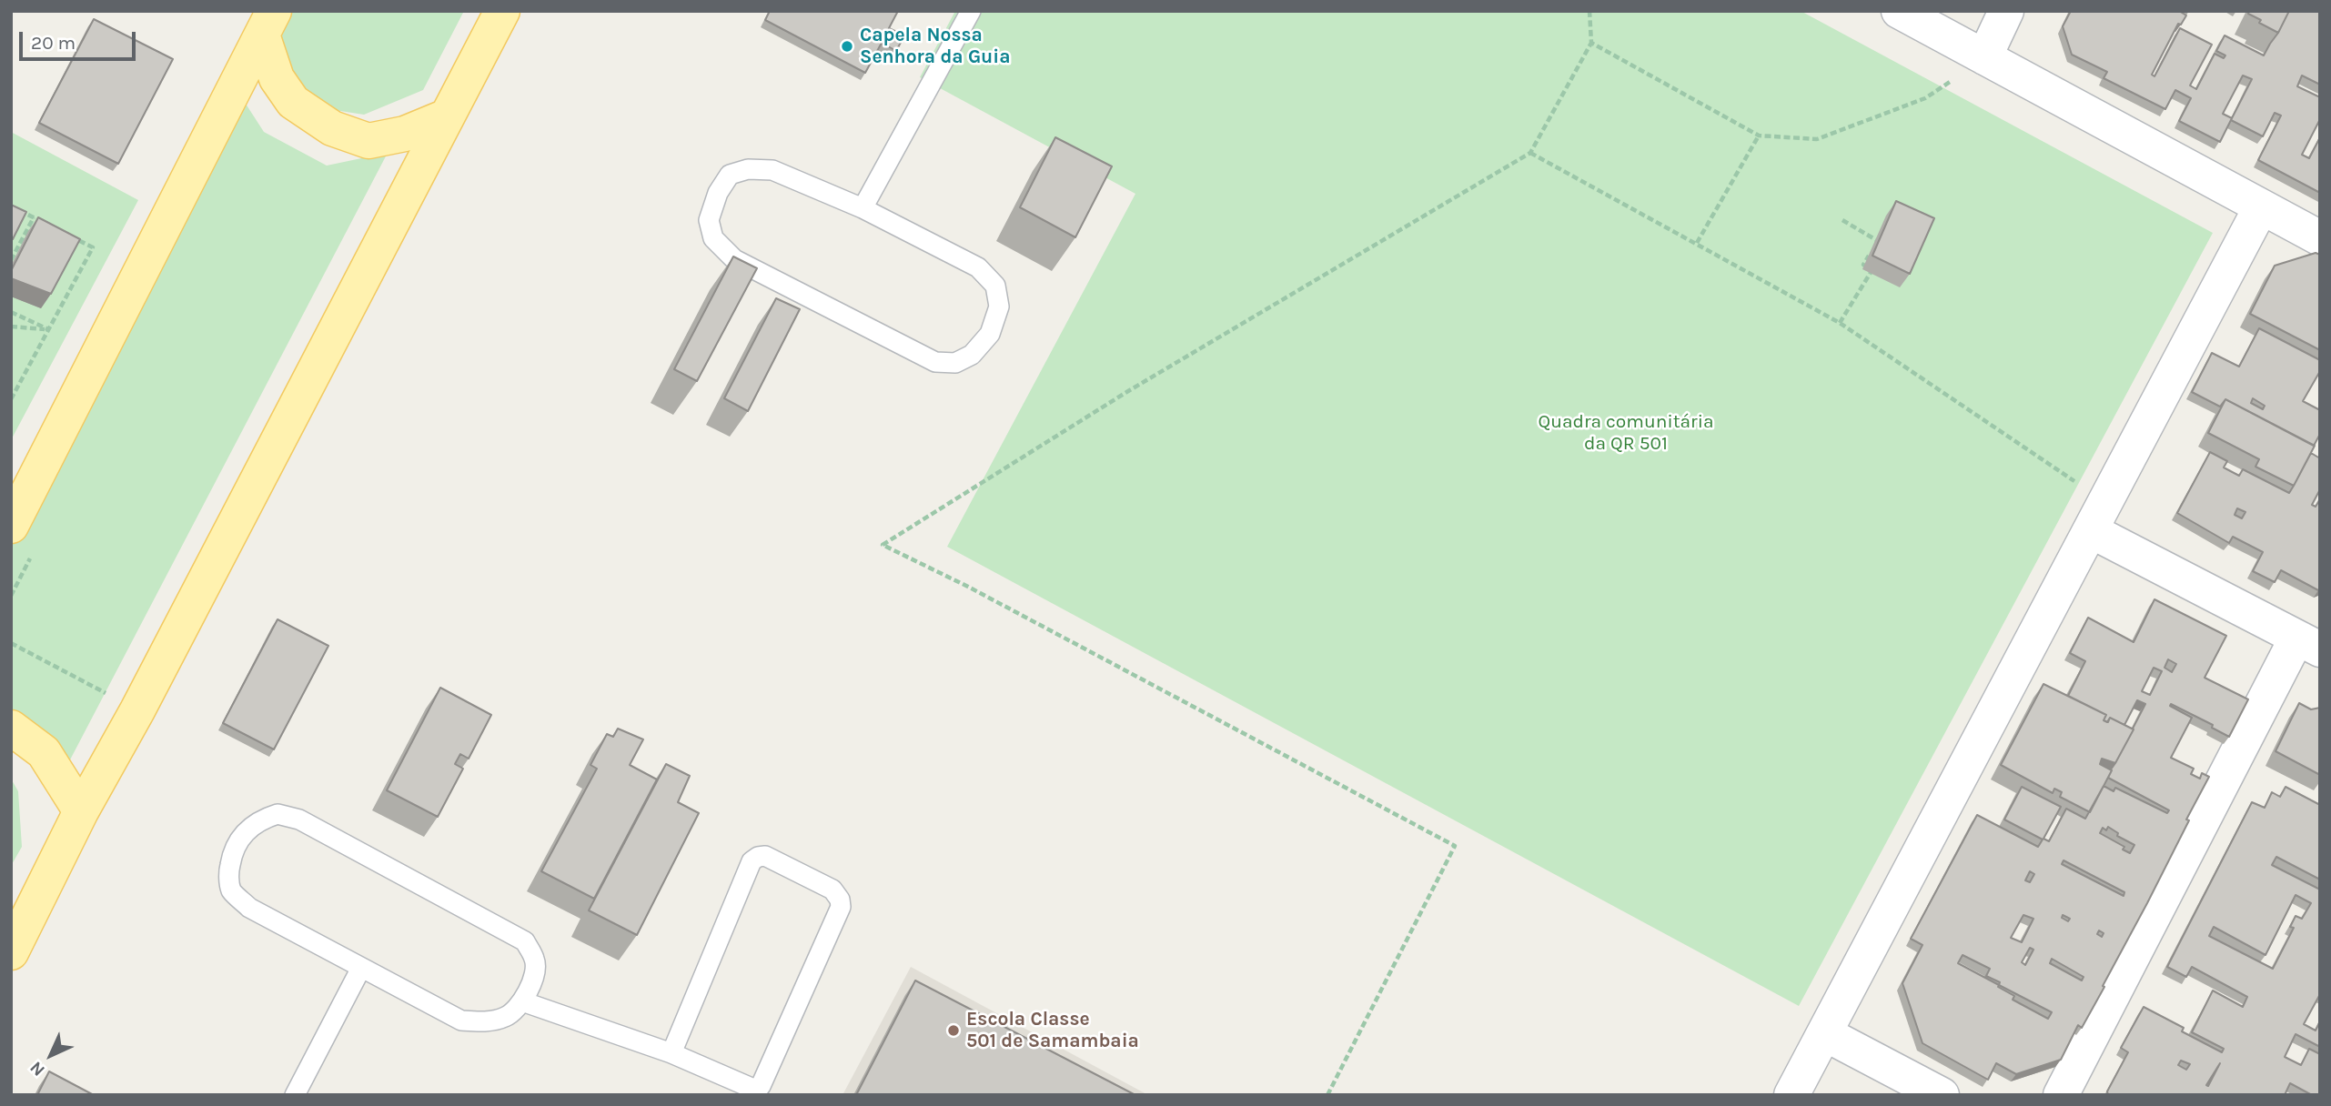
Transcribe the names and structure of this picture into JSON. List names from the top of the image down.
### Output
{
  "parks": ["Quadra comunitária da QR 501"],
  "places": ["Capela Nossa Senhora da Guia", "Escola Classe 501 de Samambaia"],
  "scale_bar": "20 m",
  "north": "bottom left"
}
